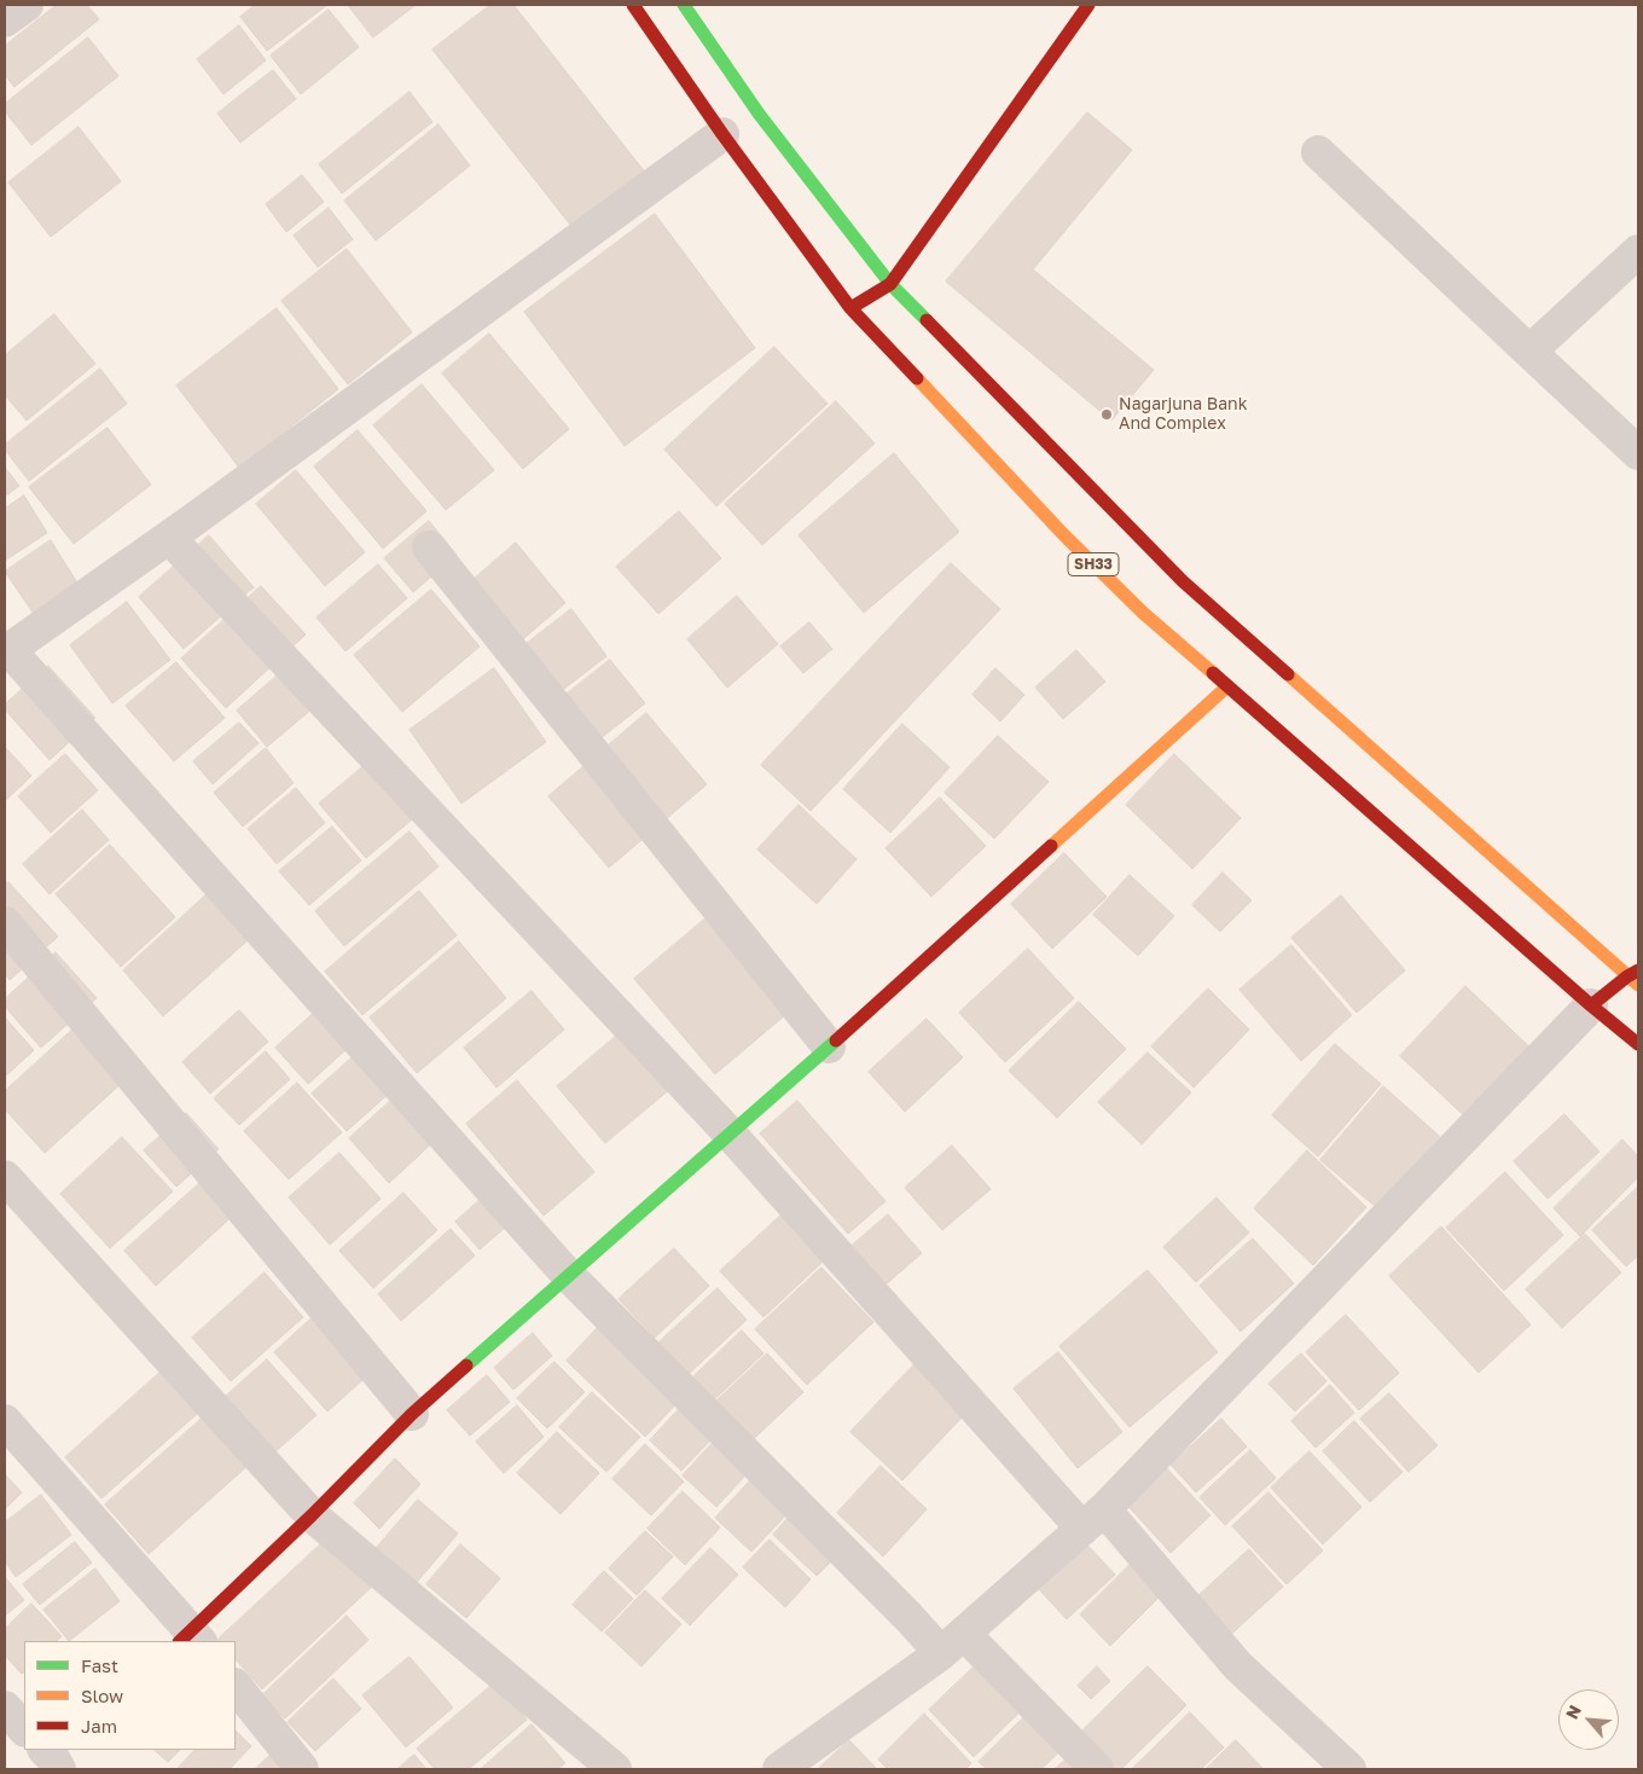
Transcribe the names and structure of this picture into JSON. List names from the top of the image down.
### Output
{
  "streets": {
    "main road": ["SH33"]
  },
  "places": ["Nagarjuna Bank And Complex"],
  "legend": ["Fast", "Slow", "Jam"],
  "north": "top left"
}
